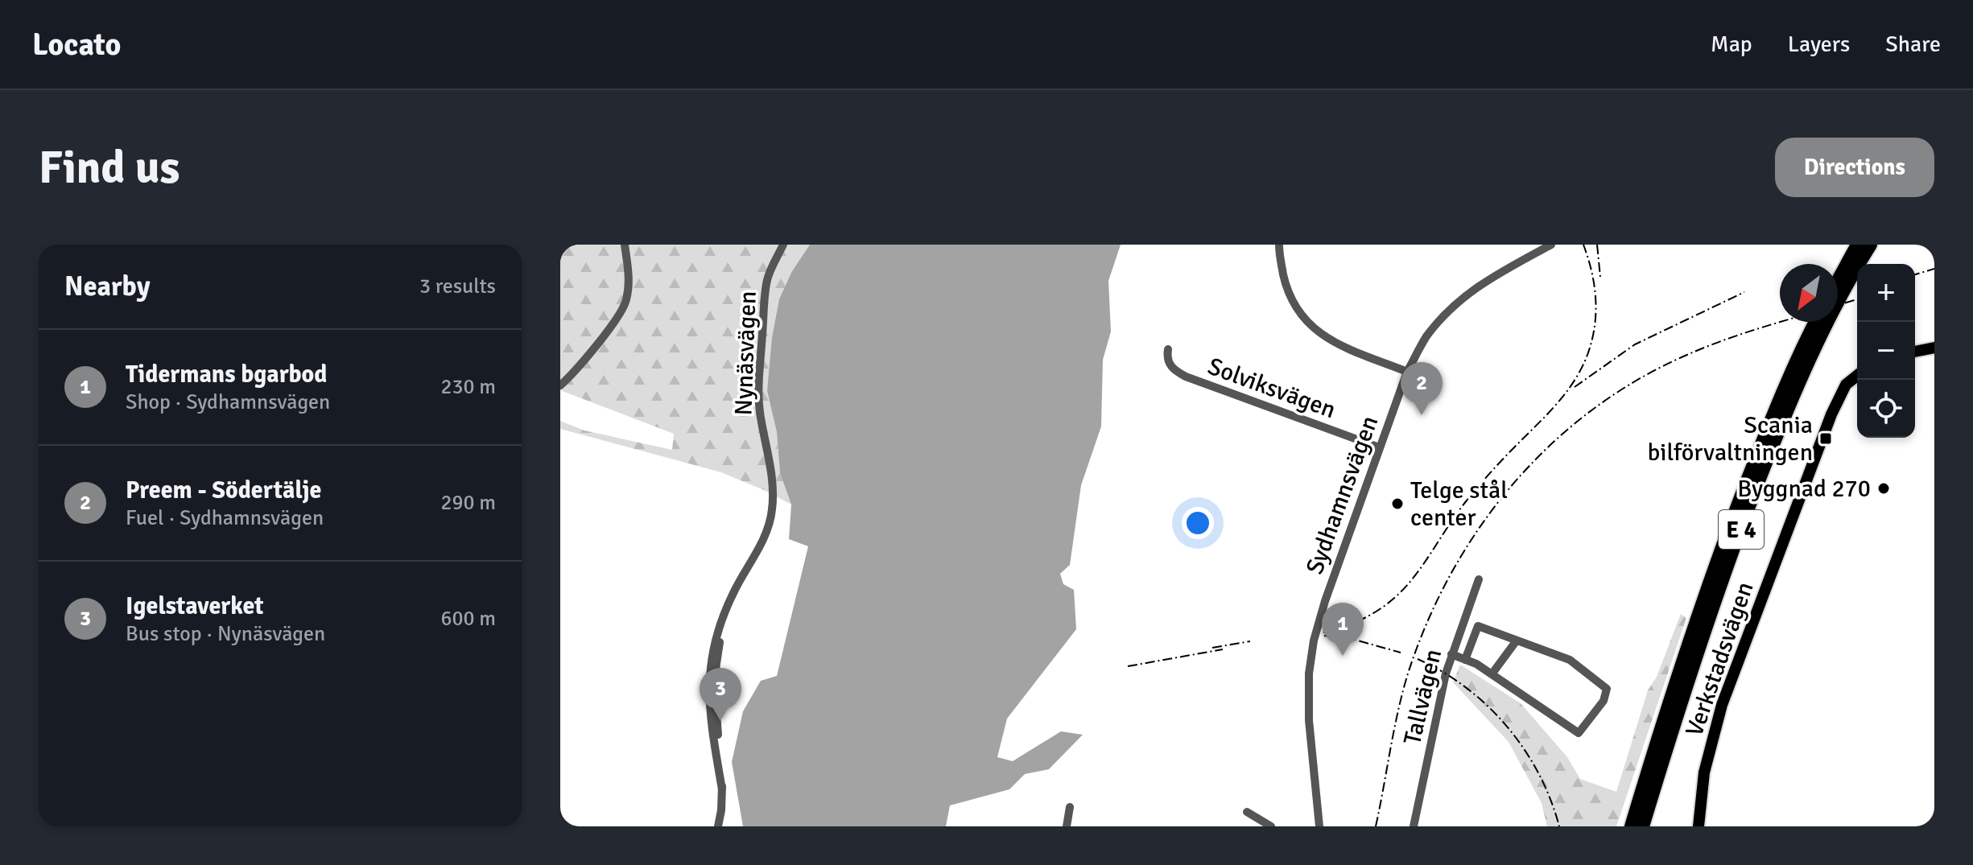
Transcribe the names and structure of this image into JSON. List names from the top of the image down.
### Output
{
  "streets": {
    "highway": ["E 4"],
    "main road": ["Verkstadsvägen"],
    "street": [
      "Nynäsvägen",
      "Solviksvägen",
      "Sydhamnsvägen",
      "Tallvägen"
    ]
  },
  "crossings": [
    ["Solviksvägen", "Sydhamnsvägen"]
  ],
  "places": {
    "transit": ["Scania bilförvaltningen"],
    "other": ["Byggnad 270", "Telge stål center"]
  },
  "north": "bottom left",
  "page": {
    "header": "Locato",
    "nav": ["Map", "Layers", "Share"],
    "buttons": "Directions",
    "title": "Find us",
    "heading": ["Nearby", "3 results"],
    "map_buttons": ["+", "−"],
    "list": [
      {
        "mark": "1",
        "name": "Tidermans bgarbod",
        "note": "Shop · Sydhamnsvägen",
        "value": "230 m"
      },
      {
        "mark": "2",
        "name": "Preem - Södertälje",
        "note": "Fuel · Sydhamnsvägen",
        "value": "290 m"
      },
      {
        "mark": "3",
        "name": "Igelstaverket",
        "note": "Bus stop · Nynäsvägen",
        "value": "600 m"
      }
    ],
    "pins": ["2", "1", "3"]
  }
}
